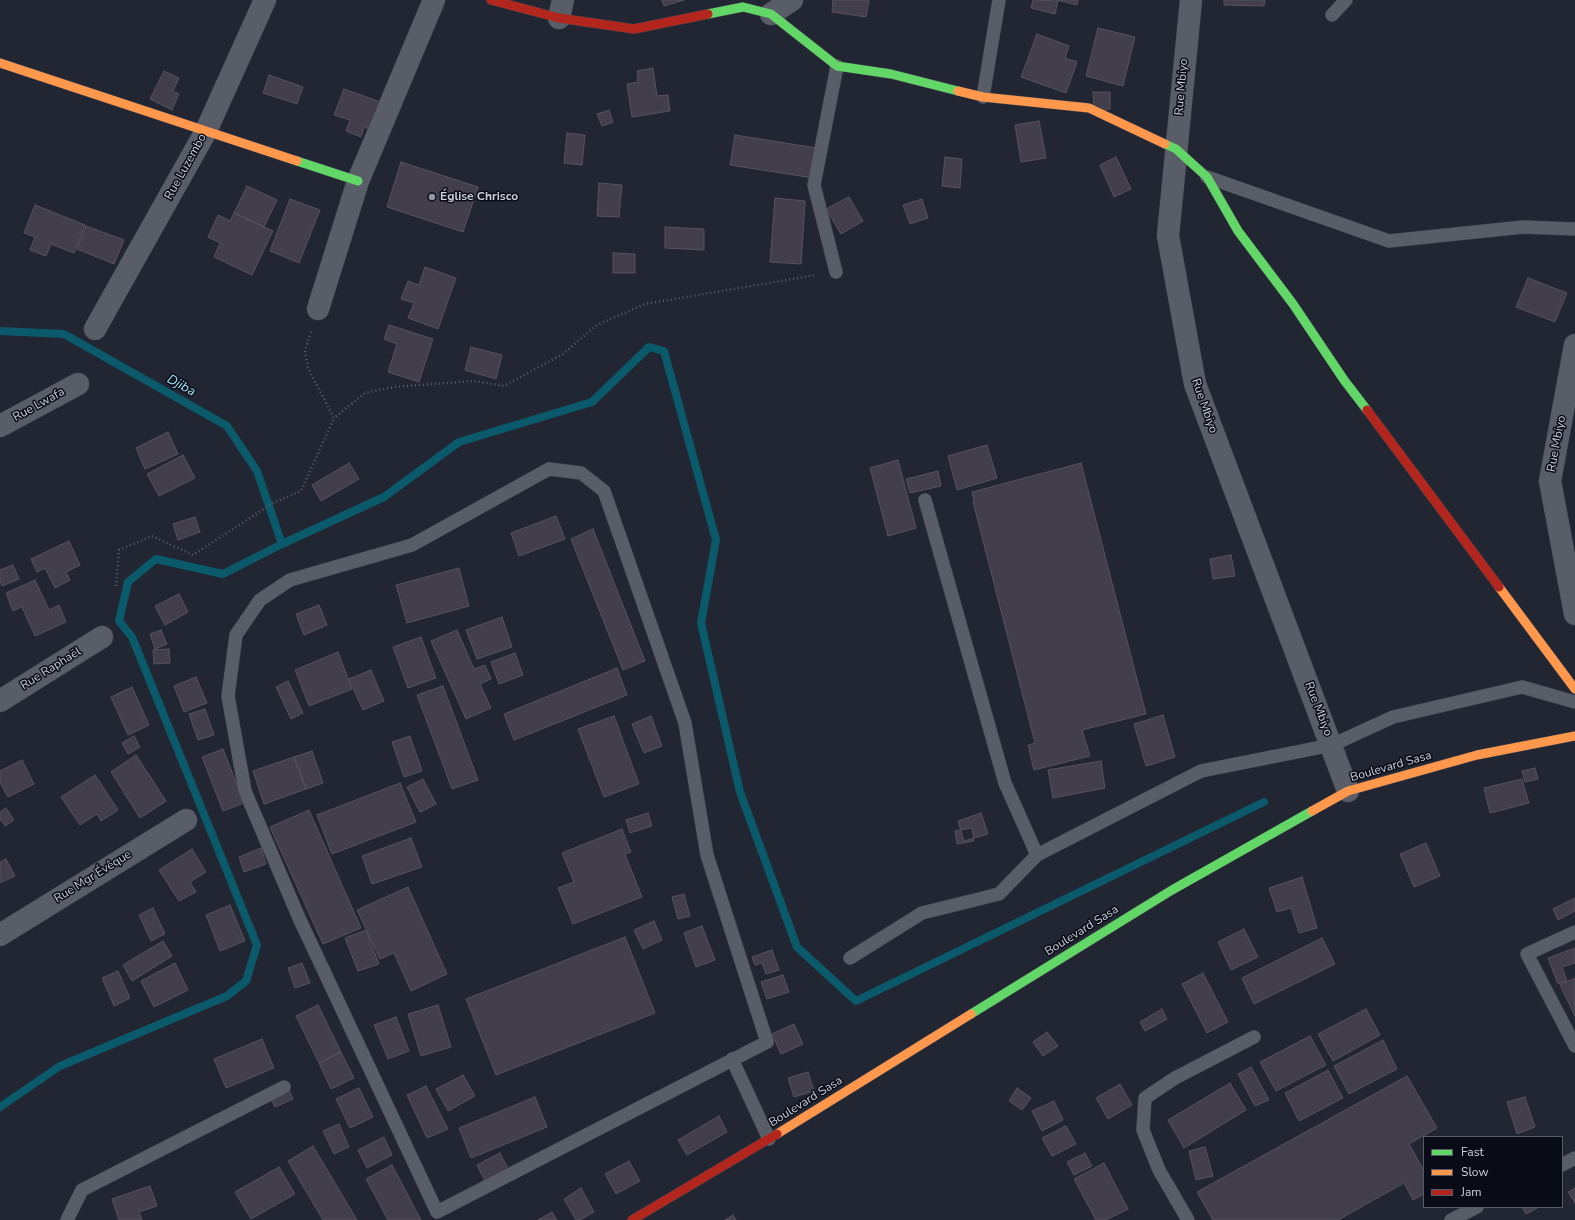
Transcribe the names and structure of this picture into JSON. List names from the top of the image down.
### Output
{
  "streets": {
    "street": [
      "Rue Mbiyo",
      "Rue Luzembo",
      "Rue Lwafa",
      "Rue Raphaël",
      "Boulevard Sasa",
      "Rue Mgr Évêque"
    ]
  },
  "crossings": [
    ["Rue Mbiyo", "Boulevard Sasa"]
  ],
  "water": ["Djiba"],
  "places": ["Église Chrisco"],
  "legend": ["Fast", "Slow", "Jam"]
}
